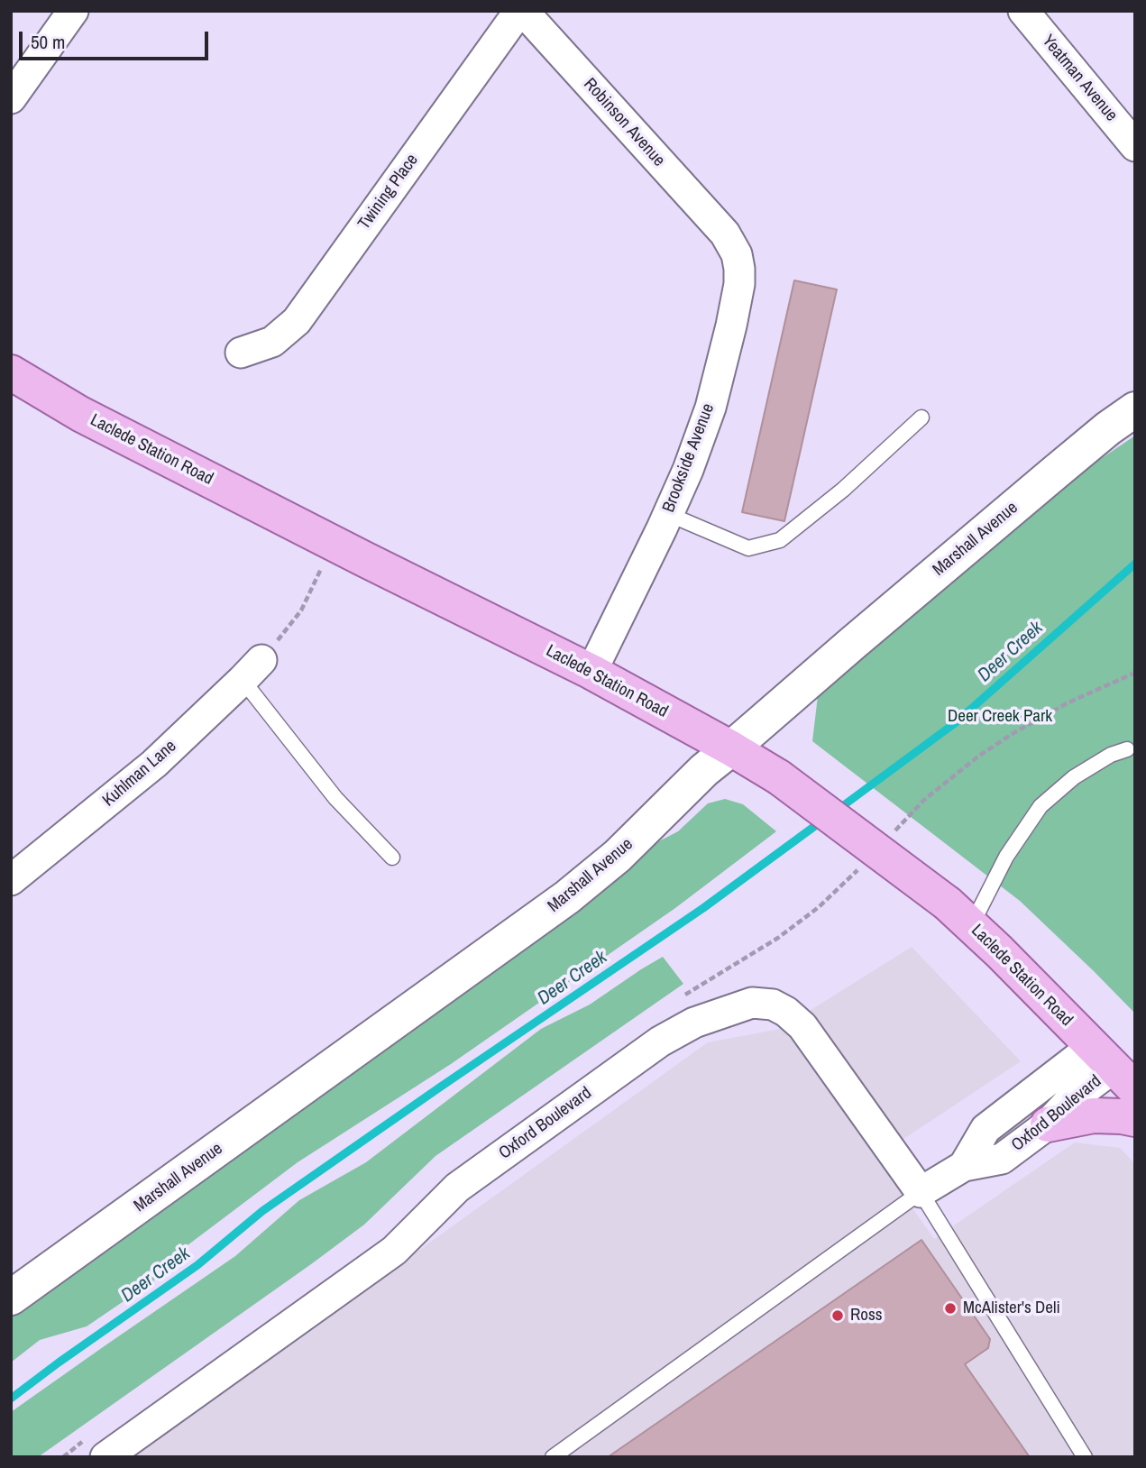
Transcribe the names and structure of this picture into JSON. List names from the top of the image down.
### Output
{
  "streets": {
    "main road": ["Laclede Station Road"],
    "street": [
      "Yeatman Avenue",
      "Robinson Avenue",
      "Twining Place",
      "Brookside Avenue",
      "Marshall Avenue",
      "Kuhlman Lane",
      "Oxford Boulevard"
    ]
  },
  "crossings": [
    ["Robinson Avenue", "Twining Place"],
    ["Robinson Avenue", "Brookside Avenue"],
    ["Laclede Station Road", "Brookside Avenue"],
    ["Laclede Station Road", "Marshall Avenue"],
    ["Laclede Station Road", "Oxford Boulevard"]
  ],
  "water": ["Deer Creek"],
  "parks": ["Deer Creek Park"],
  "places": ["McAlister's Deli", "Ross"],
  "scale_bar": "50 m"
}
